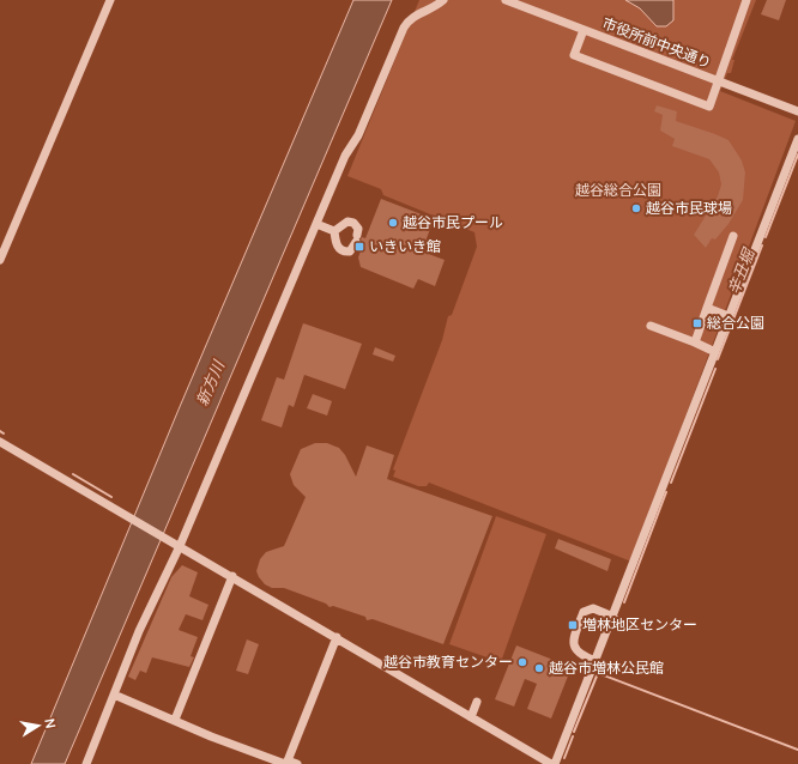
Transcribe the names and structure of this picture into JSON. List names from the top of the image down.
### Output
{
  "streets": {
    "street": ["市役所前中央通り"]
  },
  "water": ["辛丑堀", "新方川"],
  "parks": ["越谷総合公園"],
  "places": {
    "other": [
      "越谷市民球場",
      "越谷市民プール",
      "越谷市教育センター",
      "越谷市増林公民館"
    ],
    "transit": ["いきいき館", "総合公園", "増林地区センター"]
  },
  "north": "right"
}
